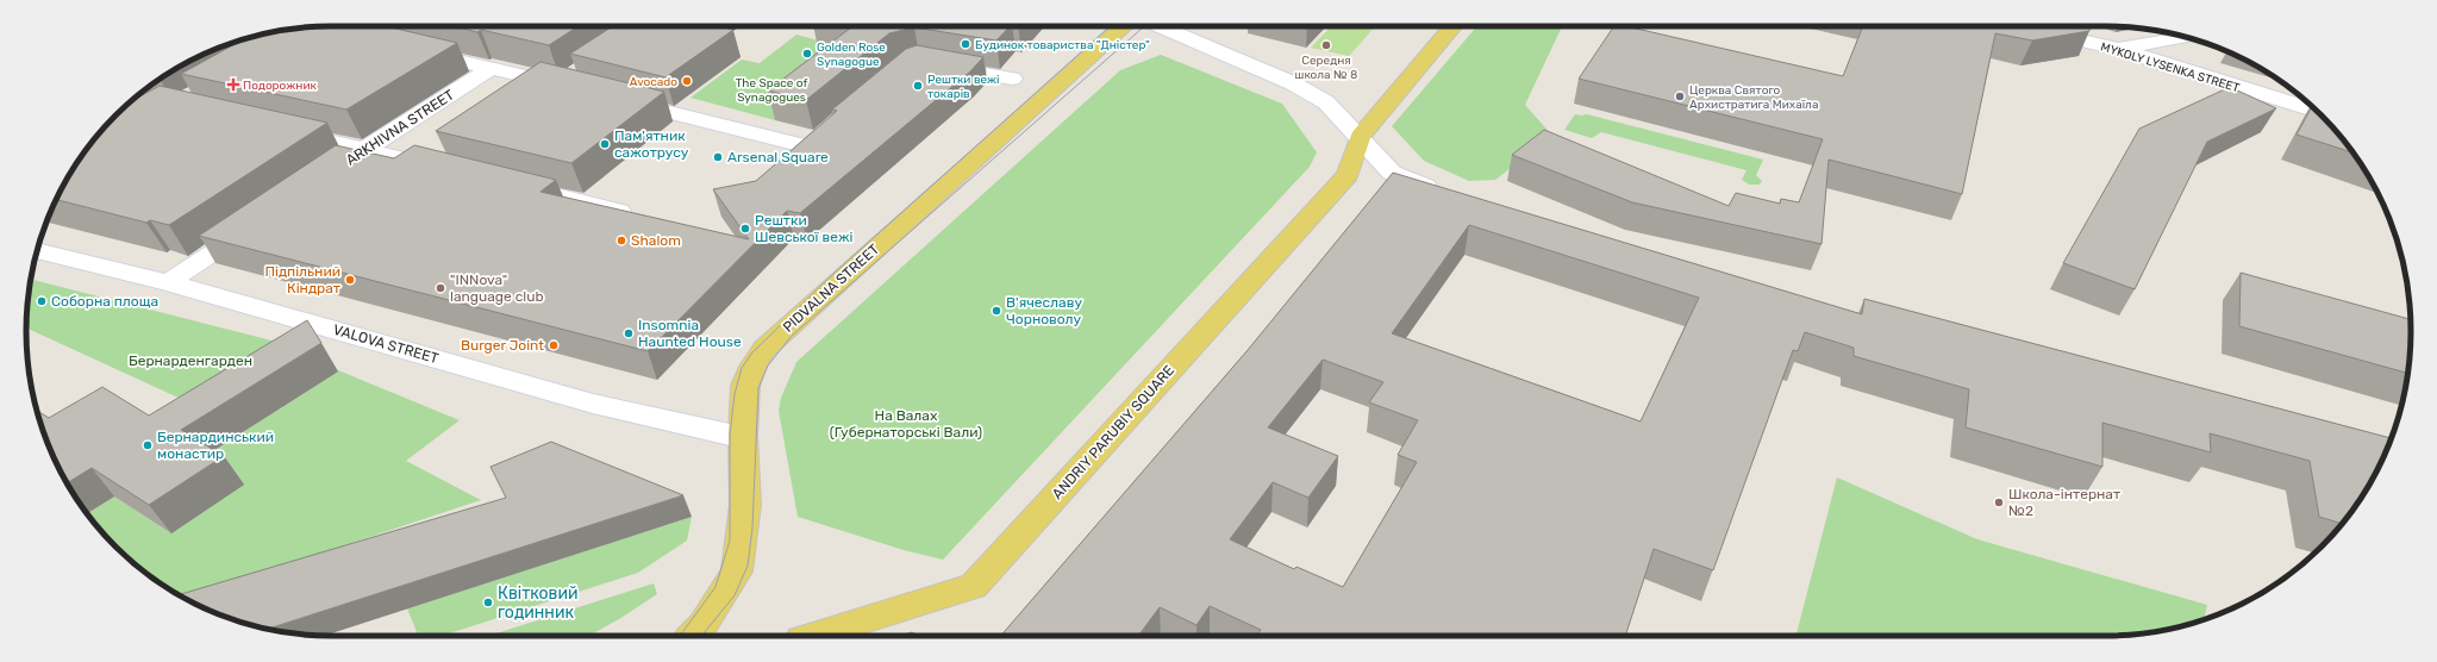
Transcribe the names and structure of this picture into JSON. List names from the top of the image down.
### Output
{
  "streets": {
    "main road": ["PIDVALNA STREET", "ANDRIY PARUBIY SQUARE"],
    "street": ["MYKOLY LYSENKA STREET", "ARKHIVNA STREET", "VALOVA STREET"]
  },
  "crossings": [
    ["PIDVALNA STREET", "VALOVA STREET"]
  ],
  "parks": ["The Space of Synagogues", "Бернарденгарден", "На Валах (Губернаторські Вали)"],
  "places": {
    "other": [
      "Будинок товариства \"Дністер\"",
      "Середня школа № 8",
      "Golden Rose Synagogue",
      "Avocado",
      "Рештки вежі токарів",
      "Церква Святого Архистратига Михаїла",
      "Пам'ятник сажотрусу",
      "Arsenal Square",
      "Рештки Шевської вежі",
      "Shalom",
      "Підпільний Кіндрат",
      "\"INNova\" language club",
      "Соборна площа",
      "В'ячеславу Чорноволу",
      "Insomnia Haunted House",
      "Burger Joint",
      "Бернардинський монастир",
      "Школа-інтернат №2",
      "Квітковий годинник"
    ],
    "health": ["Подорожник"]
  }
}
